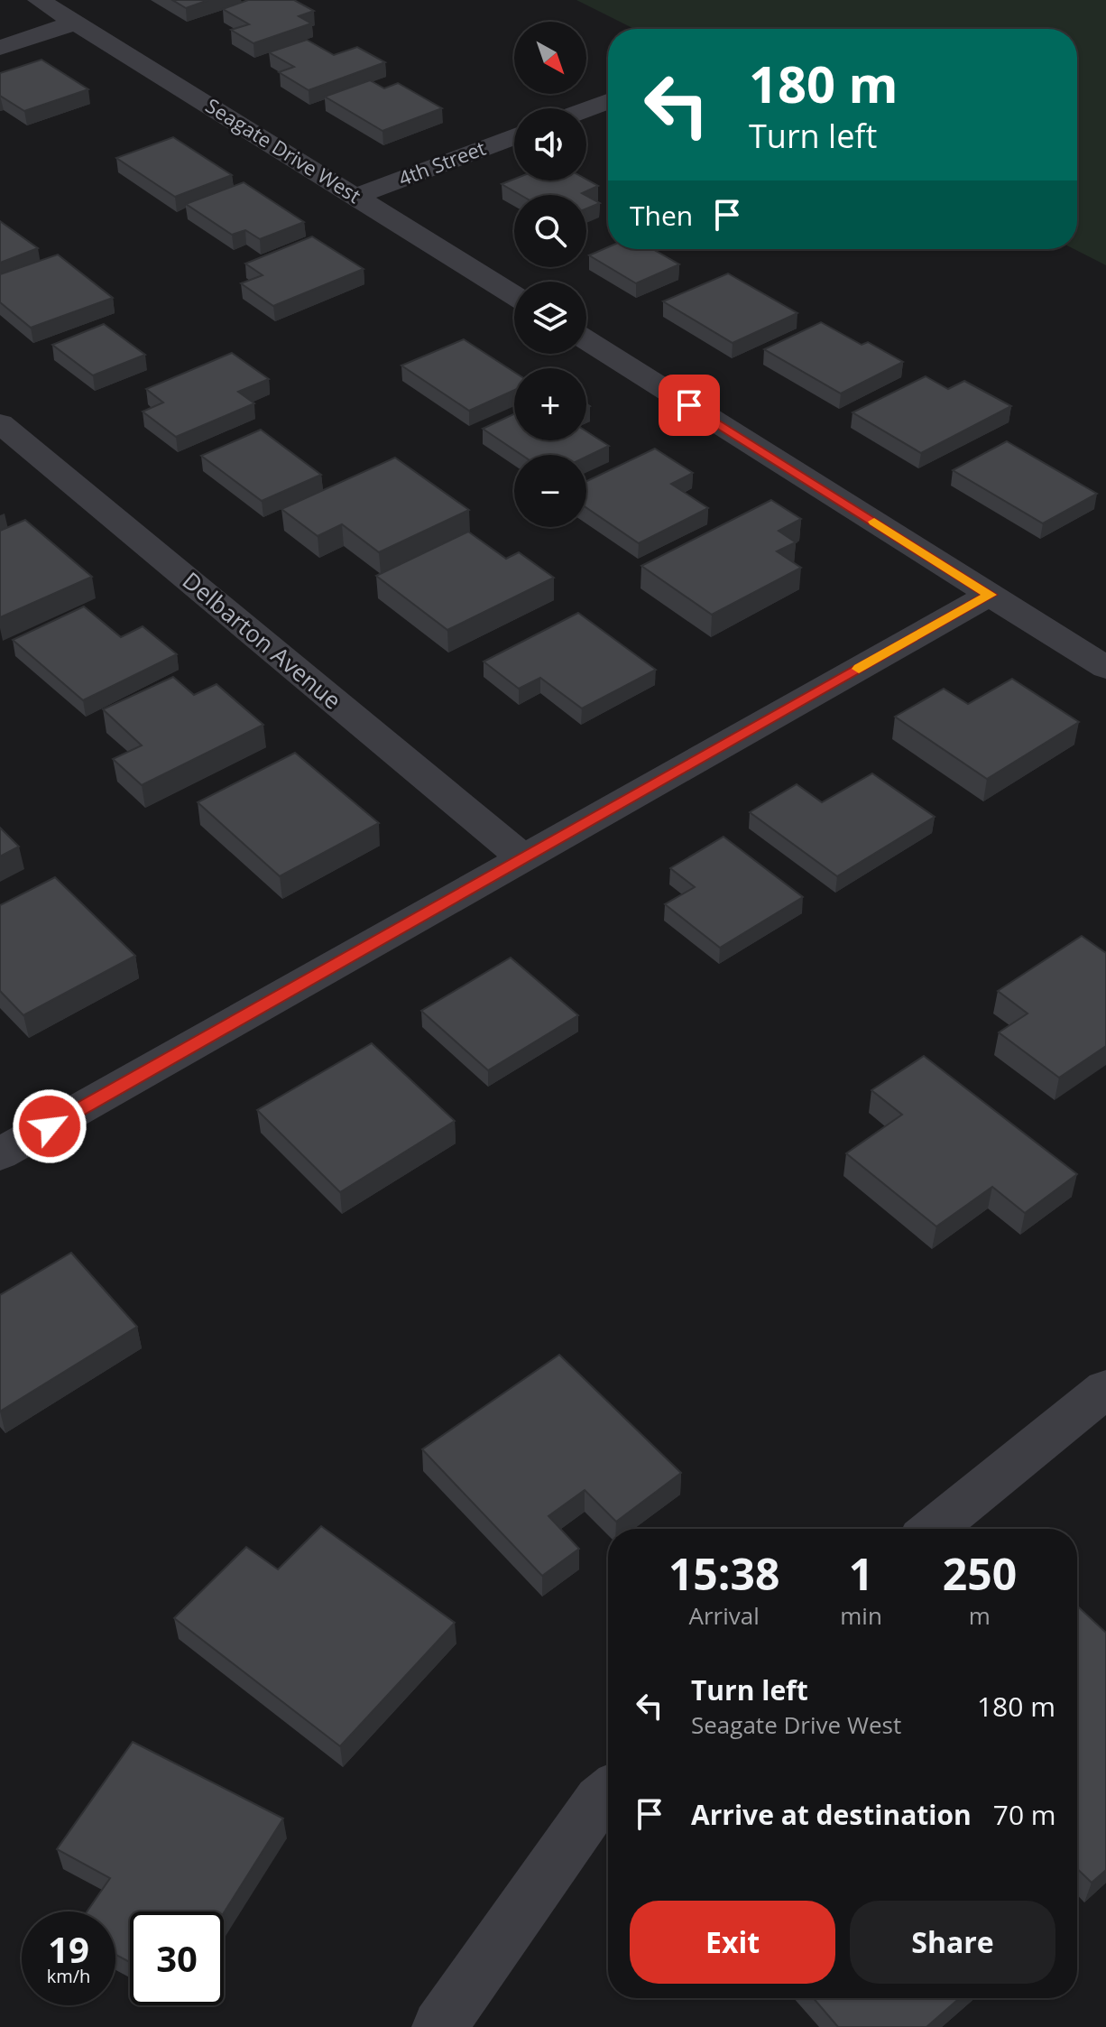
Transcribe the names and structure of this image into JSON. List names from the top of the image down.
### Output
{
  "streets": {
    "street": ["Seagate Drive West", "4th Street", "Delbarton Avenue"]
  },
  "crossings": [
    ["Seagate Drive West", "4th Street"]
  ],
  "north": "bottom right",
  "page": {
    "map_buttons": ["+", "−"],
    "turn": ["180 m", "Turn left"],
    "then": "Then",
    "eta": [
      "15:38",
      "Arrival",
      "1",
      "min",
      "250",
      "m"
    ],
    "list": [
      {
        "name": "Turn left",
        "note": "Seagate Drive West",
        "value": "180 m"
      },
      {
        "name": "Arrive at destination",
        "value": "70 m"
      }
    ],
    "buttons": ["Exit", "Share"],
    "speed": "19 km/h",
    "limit": "30"
  }
}
